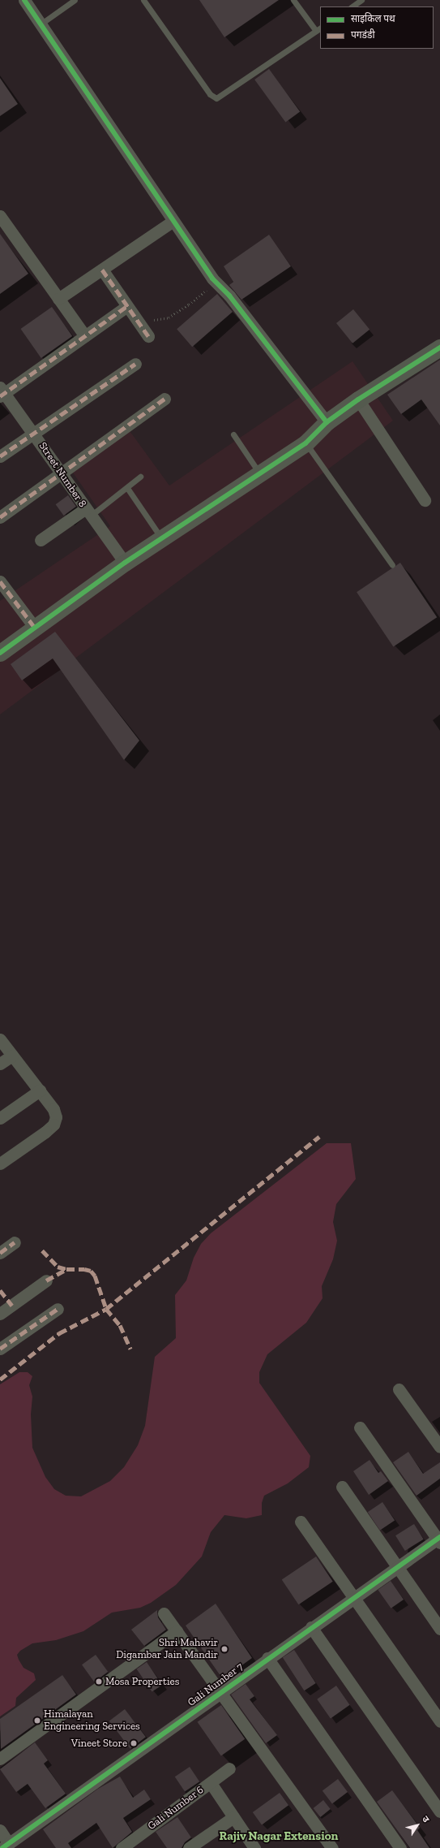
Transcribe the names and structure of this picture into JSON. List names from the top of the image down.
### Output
{
  "streets": {
    "street": ["Street Number 8", "Gali Number 7", "Gali Number 6"]
  },
  "districts": ["Rajiv Nagar Extension"],
  "places": [
    "Shri Mahavir Digambar Jain Mandir",
    "Mosa Properties",
    "Himalayan Engineering Services",
    "Vineet Store"
  ],
  "legend": ["साइकिल पथ", "पगडंडी"],
  "north": "top right"
}
